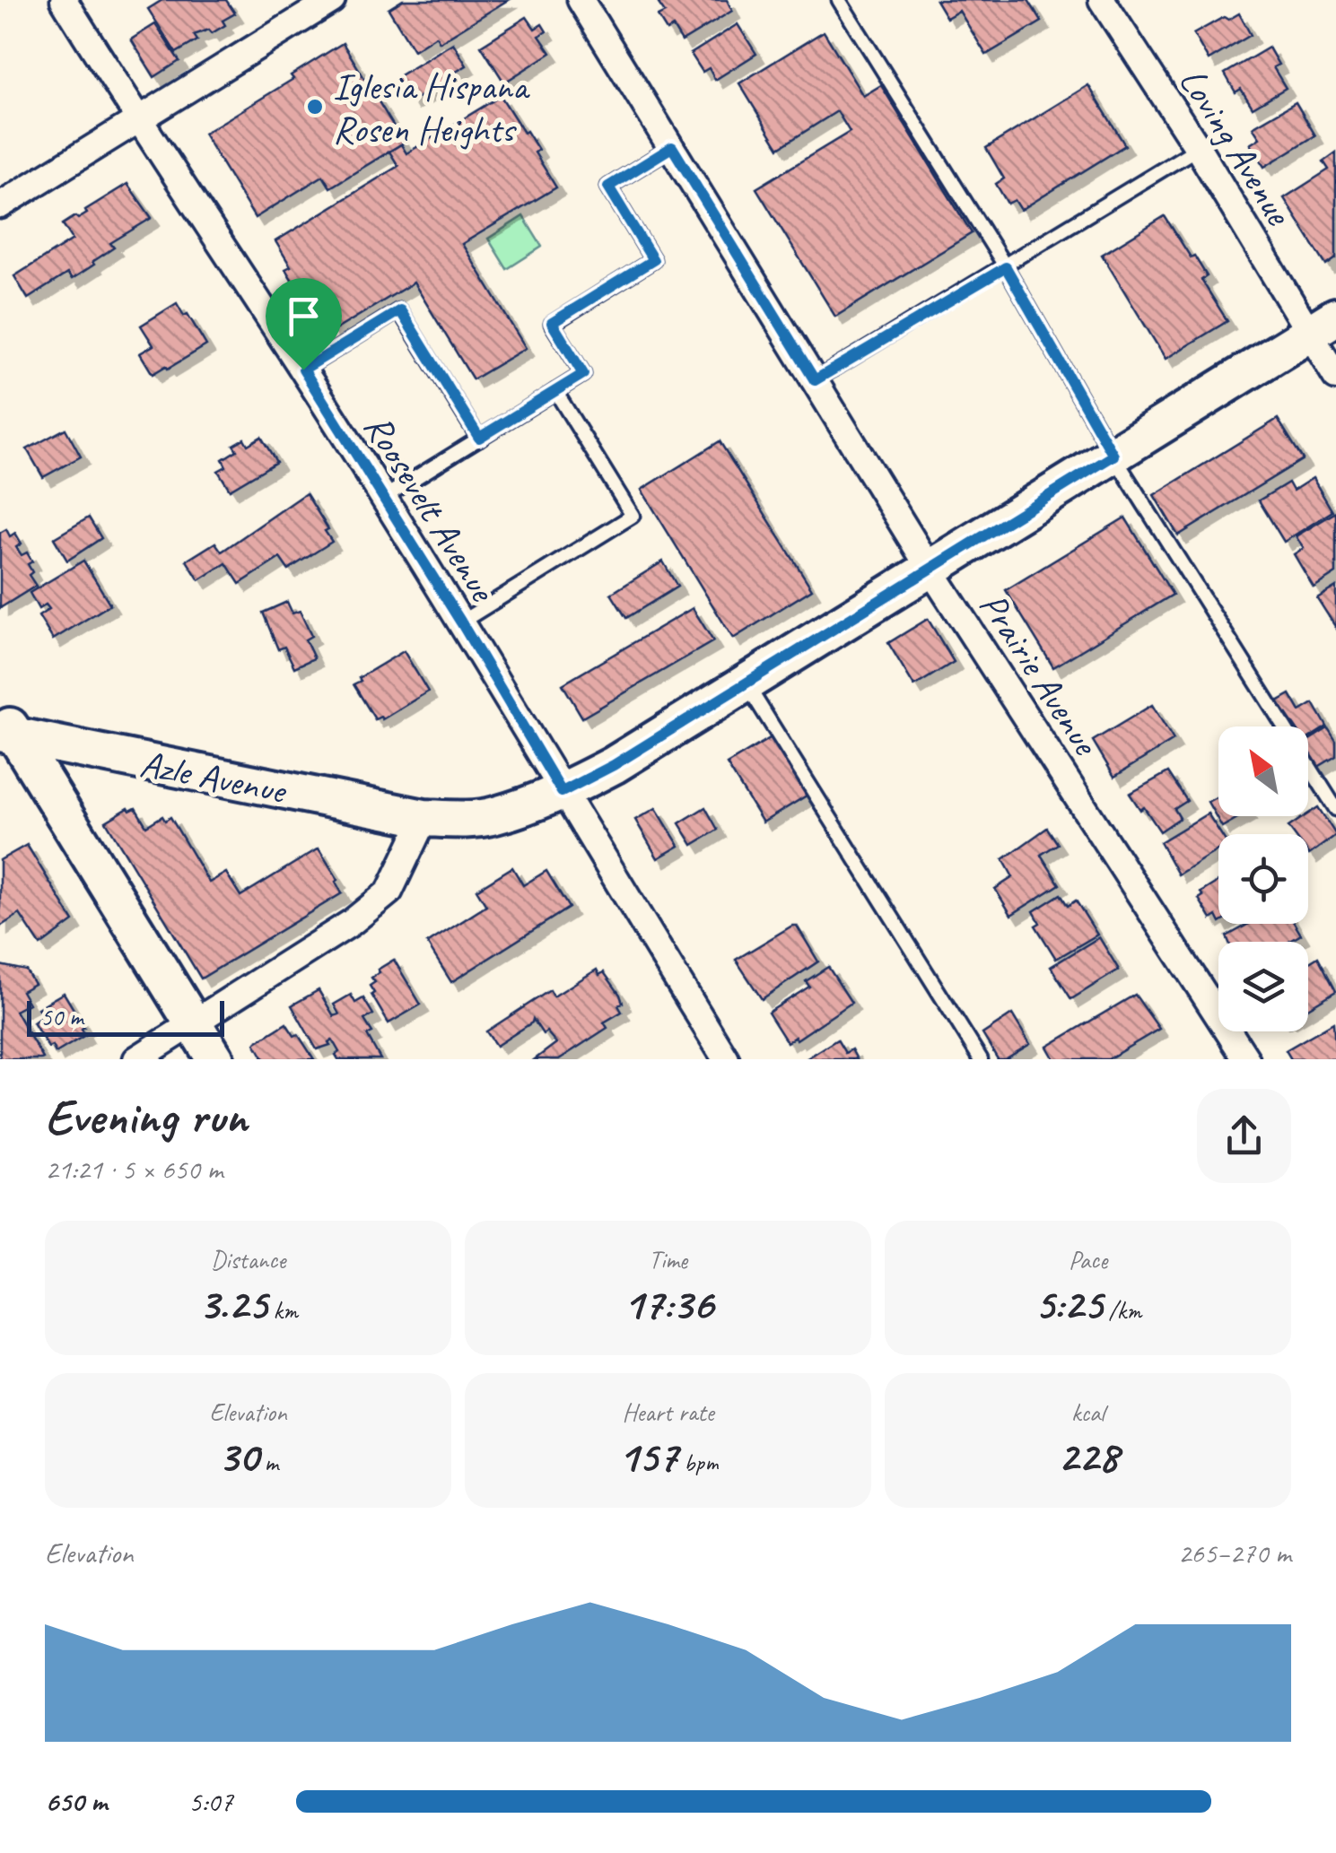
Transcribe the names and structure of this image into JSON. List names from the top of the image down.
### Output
{
  "streets": {
    "street": [
      "Loving Avenue",
      "Roosevelt Avenue",
      "Prairie Avenue",
      "Azle Avenue"
    ]
  },
  "crossings": [
    ["Loving Avenue", "Azle Avenue"],
    ["Roosevelt Avenue", "Azle Avenue"],
    ["Prairie Avenue", "Azle Avenue"]
  ],
  "places": ["Iglesia Hispana Rosen Heights"],
  "scale_bar": "50 m",
  "north": "top left",
  "page": {
    "scale": "50 m",
    "heading": ["Evening run", "21:21 · 5 × 650 m"],
    "stats": [
      ["Distance", "3.25 km"],
      ["Time", "17:36"],
      ["Pace", "5:25 /km"],
      ["Elevation", "30 m"],
      ["Heart rate", "157 bpm"],
      ["kcal", "228"]
    ],
    "chart": ["Elevation", "265–270 m"],
    "list": [
      {
        "name": "650 m",
        "note": "5:07"
      }
    ]
  }
}
